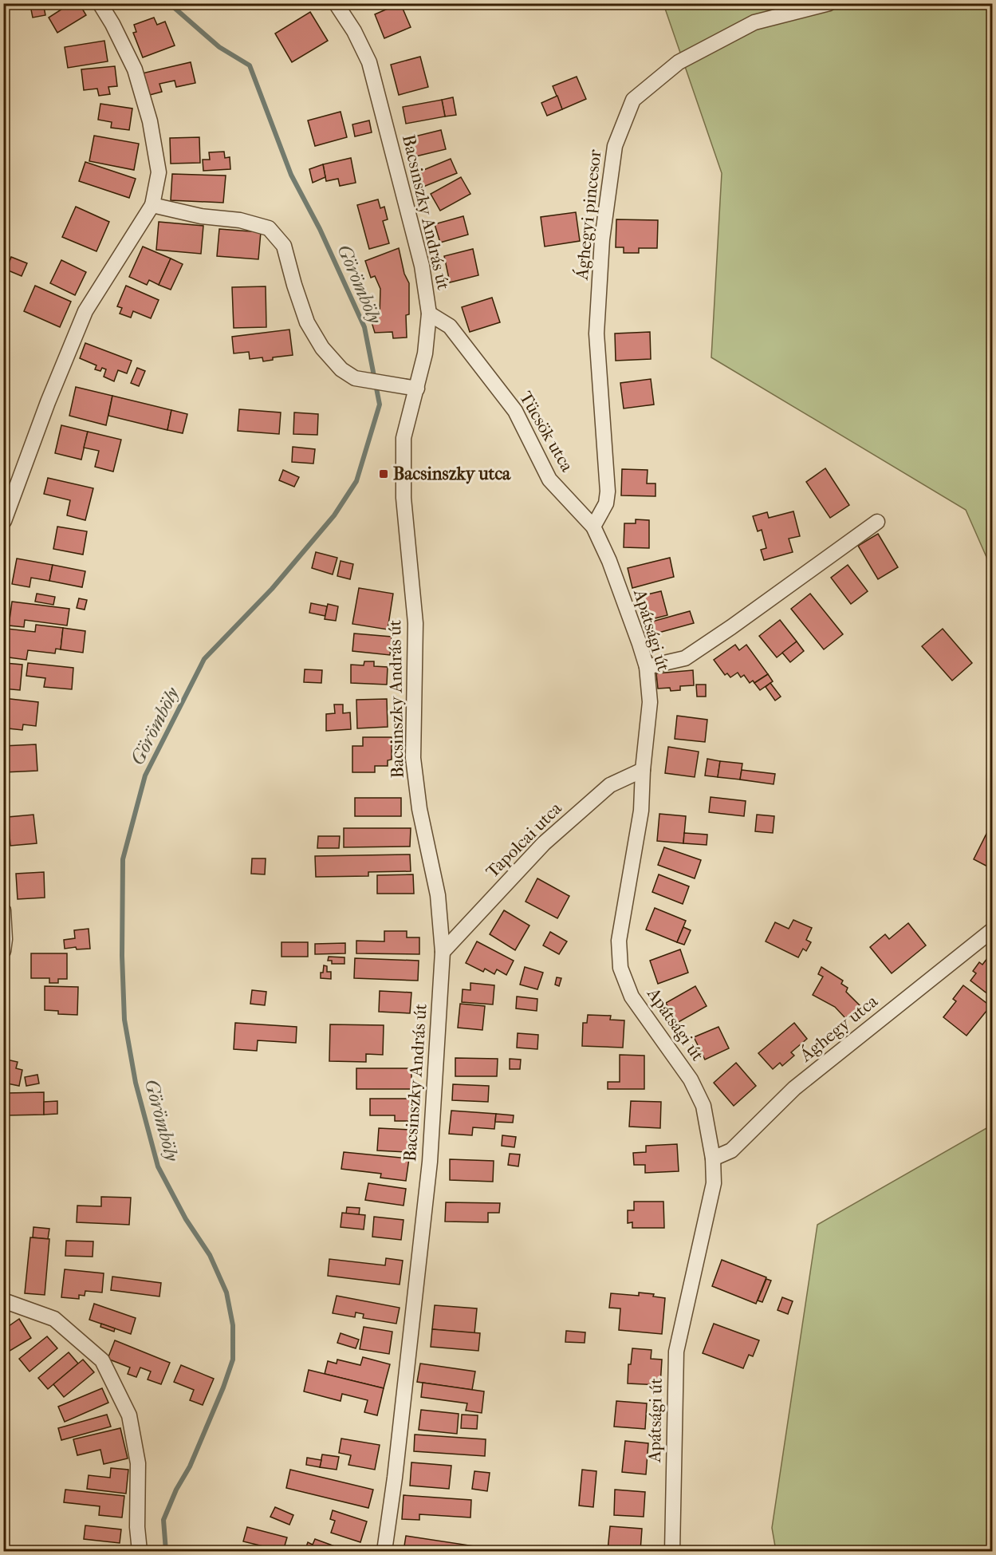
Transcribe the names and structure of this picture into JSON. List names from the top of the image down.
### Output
{
  "streets": {
    "street": [
      "Bacsinszky András út",
      "Ághegyi pincesor",
      "Tücsök utca",
      "Apátsági út",
      "Tapolcai utca",
      "Ághegy utca"
    ]
  },
  "crossings": [
    ["Bacsinszky András út", "Tücsök utca"],
    ["Bacsinszky András út", "Tapolcai utca"],
    ["Ághegyi pincesor", "Tücsök utca"],
    ["Ághegyi pincesor", "Apátsági út"],
    ["Tücsök utca", "Apátsági út"],
    ["Apátsági út", "Tapolcai utca"],
    ["Apátsági út", "Ághegy utca"]
  ],
  "water": ["Görömböly"],
  "places": {
    "transit": ["Bacsinszky utca"]
  }
}
